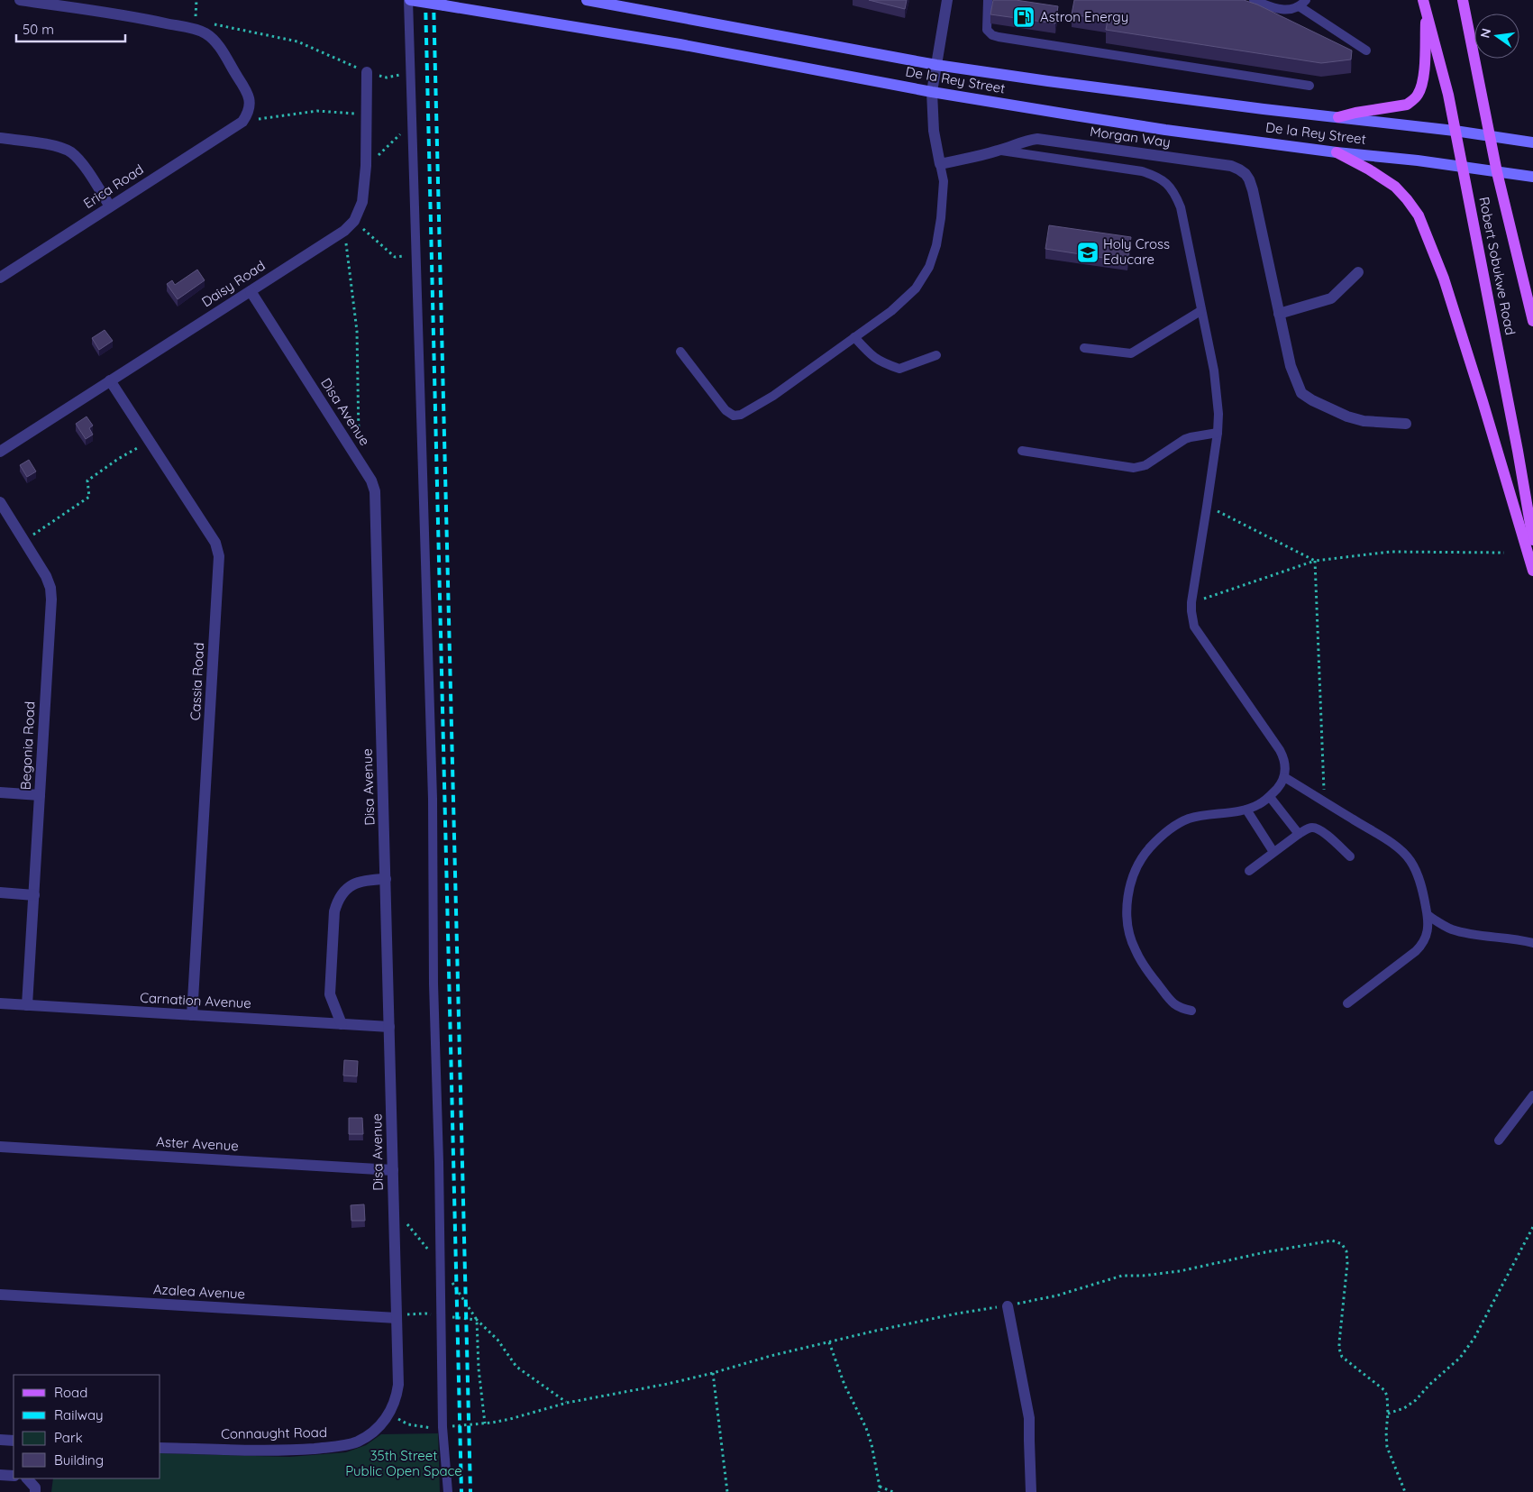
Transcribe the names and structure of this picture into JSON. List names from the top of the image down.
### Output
{
  "streets": {
    "main road": ["De la Rey Street", "Robert Sobukwe Road"],
    "street": [
      "Morgan Way",
      "Erica Road",
      "Daisy Road",
      "Disa Avenue",
      "Cassia Road",
      "Begonia Road",
      "Carnation Avenue",
      "Aster Avenue",
      "Azalea Avenue",
      "Connaught Road"
    ]
  },
  "crossings": [
    ["De la Rey Street", "Robert Sobukwe Road"],
    ["Daisy Road", "Disa Avenue"],
    ["Daisy Road", "Cassia Road"],
    ["Disa Avenue", "Carnation Avenue"],
    ["Disa Avenue", "Aster Avenue"],
    ["Disa Avenue", "Azalea Avenue"],
    ["Disa Avenue", "Connaught Road"],
    ["Cassia Road", "Carnation Avenue"],
    ["Begonia Road", "Carnation Avenue"],
    ["Azalea Avenue", "Connaught Road"]
  ],
  "parks": ["35th Street Public Open Space"],
  "places": {
    "fuel station": ["Astron Energy"],
    "school or university": ["Holy Cross Educare"]
  },
  "legend": [
    "Road",
    "Railway",
    "Park",
    "Building"
  ],
  "scale_bar": "50 m",
  "north": "left"
}
